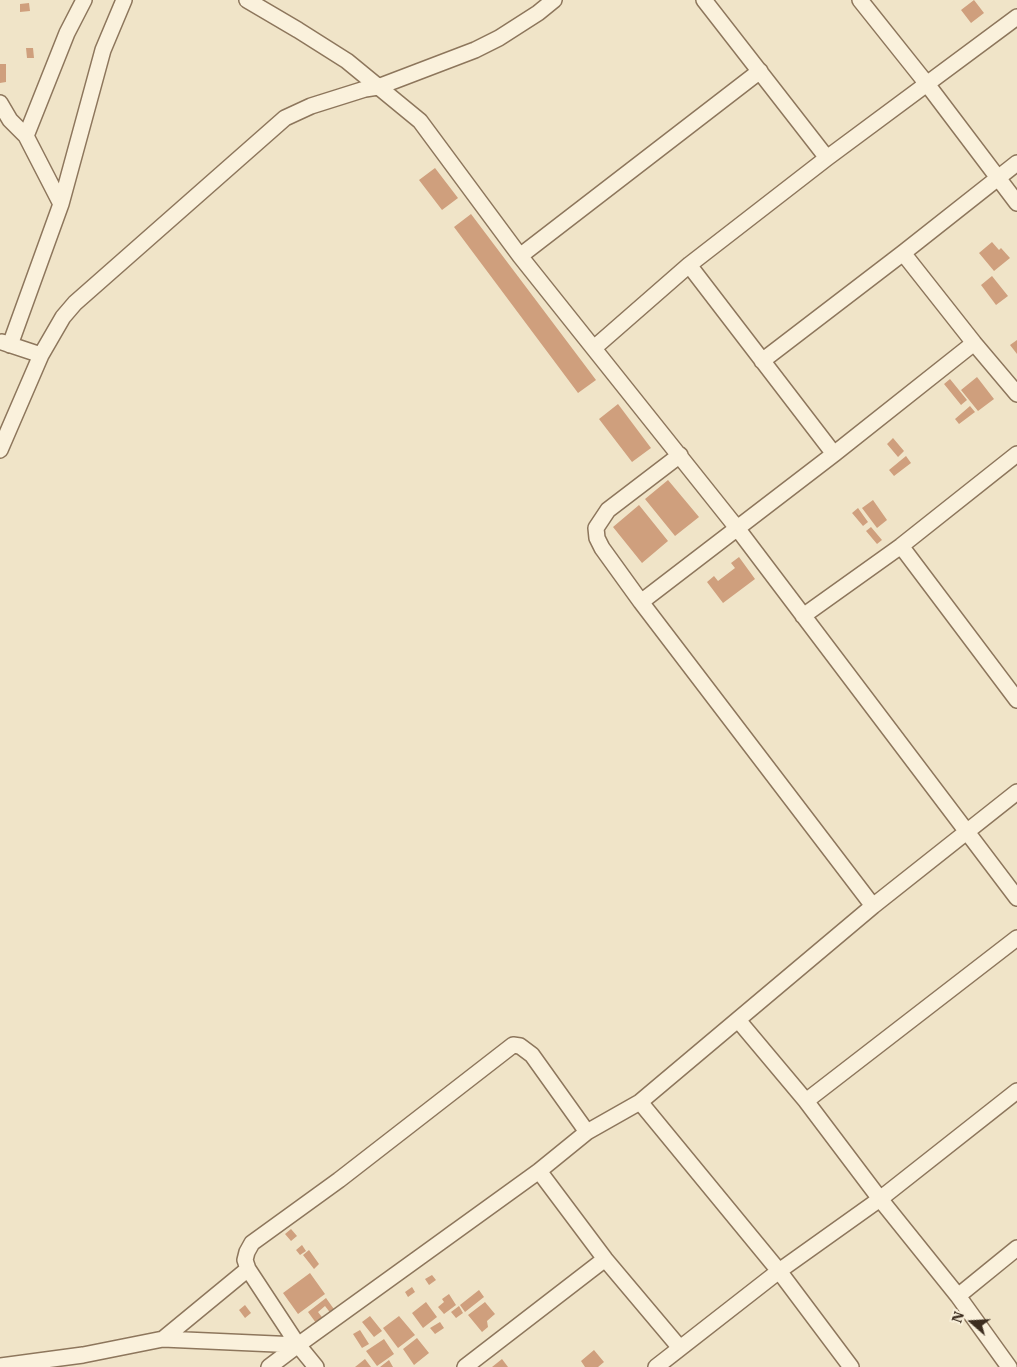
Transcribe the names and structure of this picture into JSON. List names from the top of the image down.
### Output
{
  "north": "left"
}
